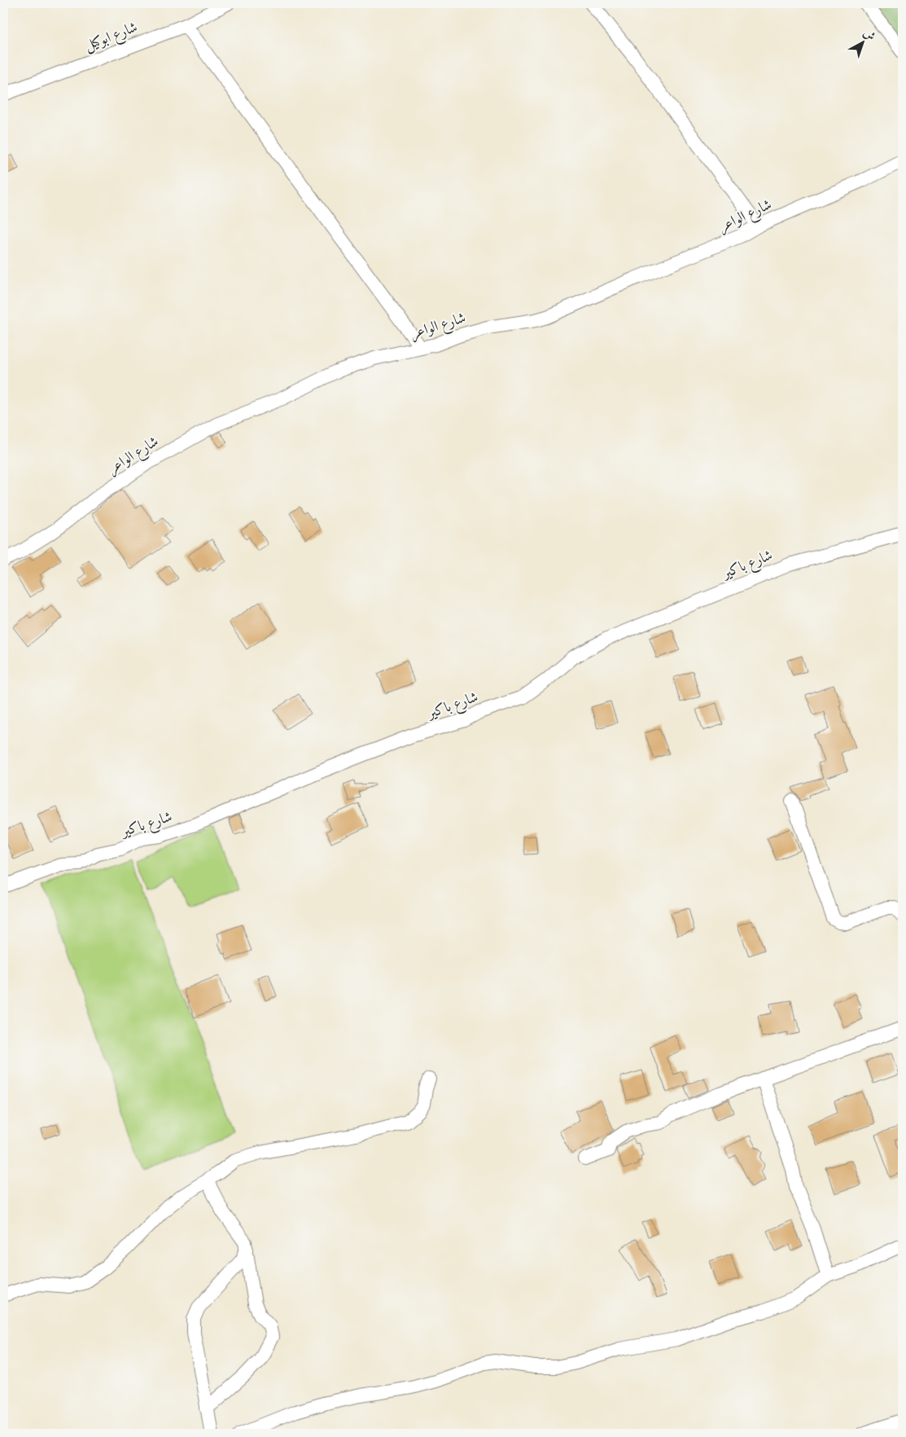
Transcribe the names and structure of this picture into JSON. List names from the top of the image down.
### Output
{
  "streets": {
    "street": ["شارع ابوكيل", "شارع الواعر", "شارع باكير"]
  },
  "north": "top right"
}
